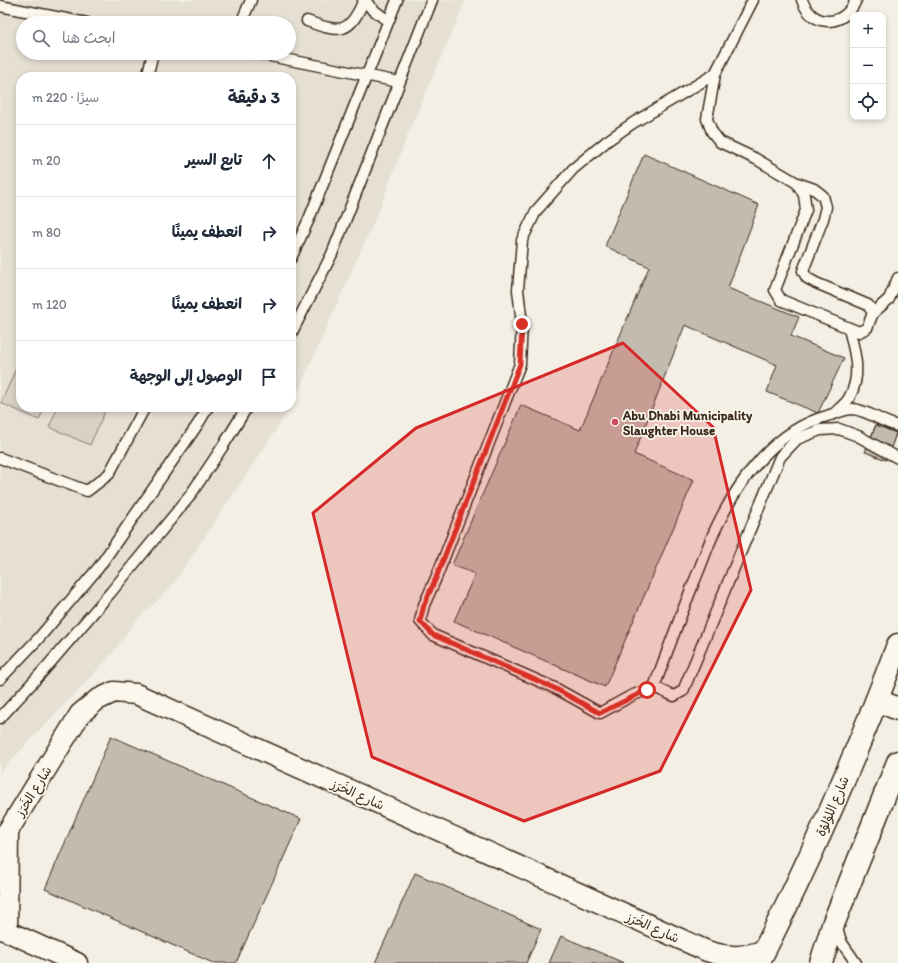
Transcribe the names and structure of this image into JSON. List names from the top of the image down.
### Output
{
  "streets": {
    "street": ["شارع الخَرَز", "شارع اللؤلؤة"]
  },
  "crossings": [
    ["شارع الخَرَز", "شارع اللؤلؤة"]
  ],
  "places": ["Abu Dhabi Municipality Slaughter House"],
  "page": {
    "map_buttons": ["+", "−"],
    "search": "ابحث هنا",
    "heading": ["3 دقيقة", "سيرًا · 220 m"],
    "list": [
      ["تابع السير", "20 m"],
      ["انعطف يمينًا", "80 m"],
      ["انعطف يمينًا", "120 m"],
      "الوصول إلى الوجهة"
    ]
  }
}
